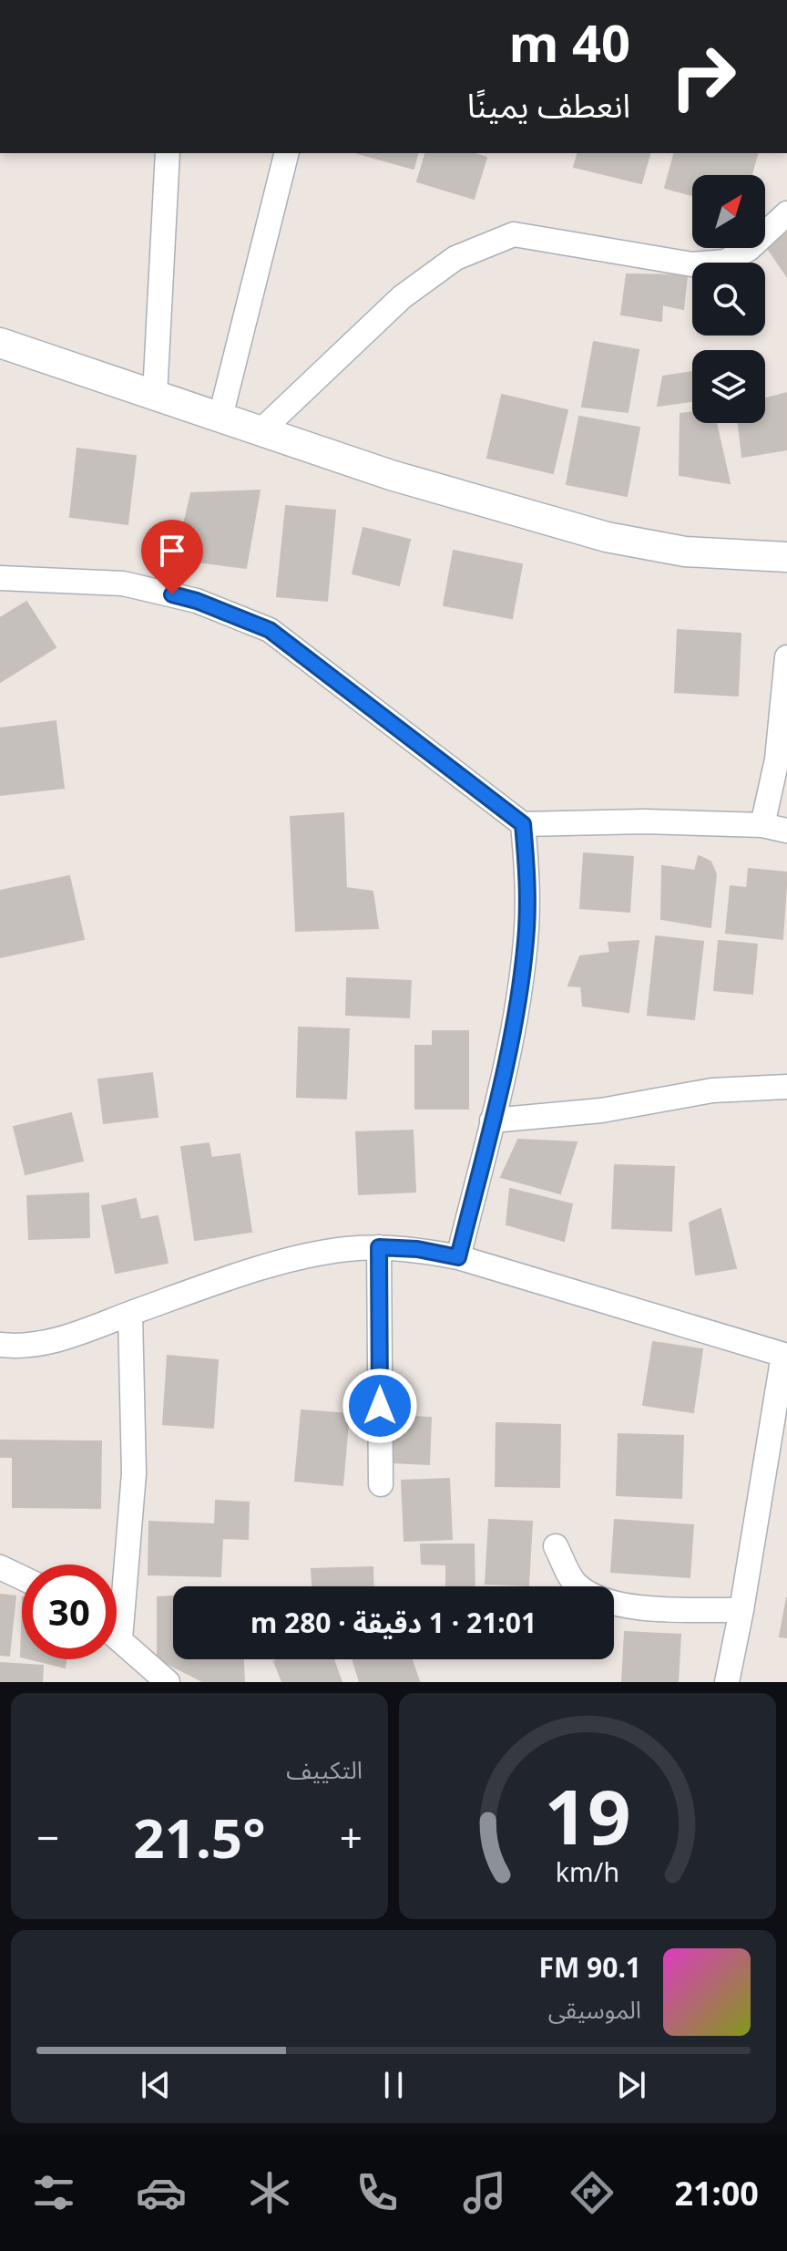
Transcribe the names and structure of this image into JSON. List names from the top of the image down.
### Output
{
  "north": "top right",
  "page": {
    "turn": ["40 m", "انعطف يمينًا"],
    "limit": "30",
    "trip": "21:01 · 1 دقيقة · 280 m",
    "tile": "التكييف",
    "heat": ["−", "21.5°", "+"],
    "song": ["90.1 FM", "الموسيقى"],
    "tabs": "21:00",
    "gauge": ["19", "km/h"]
  }
}
